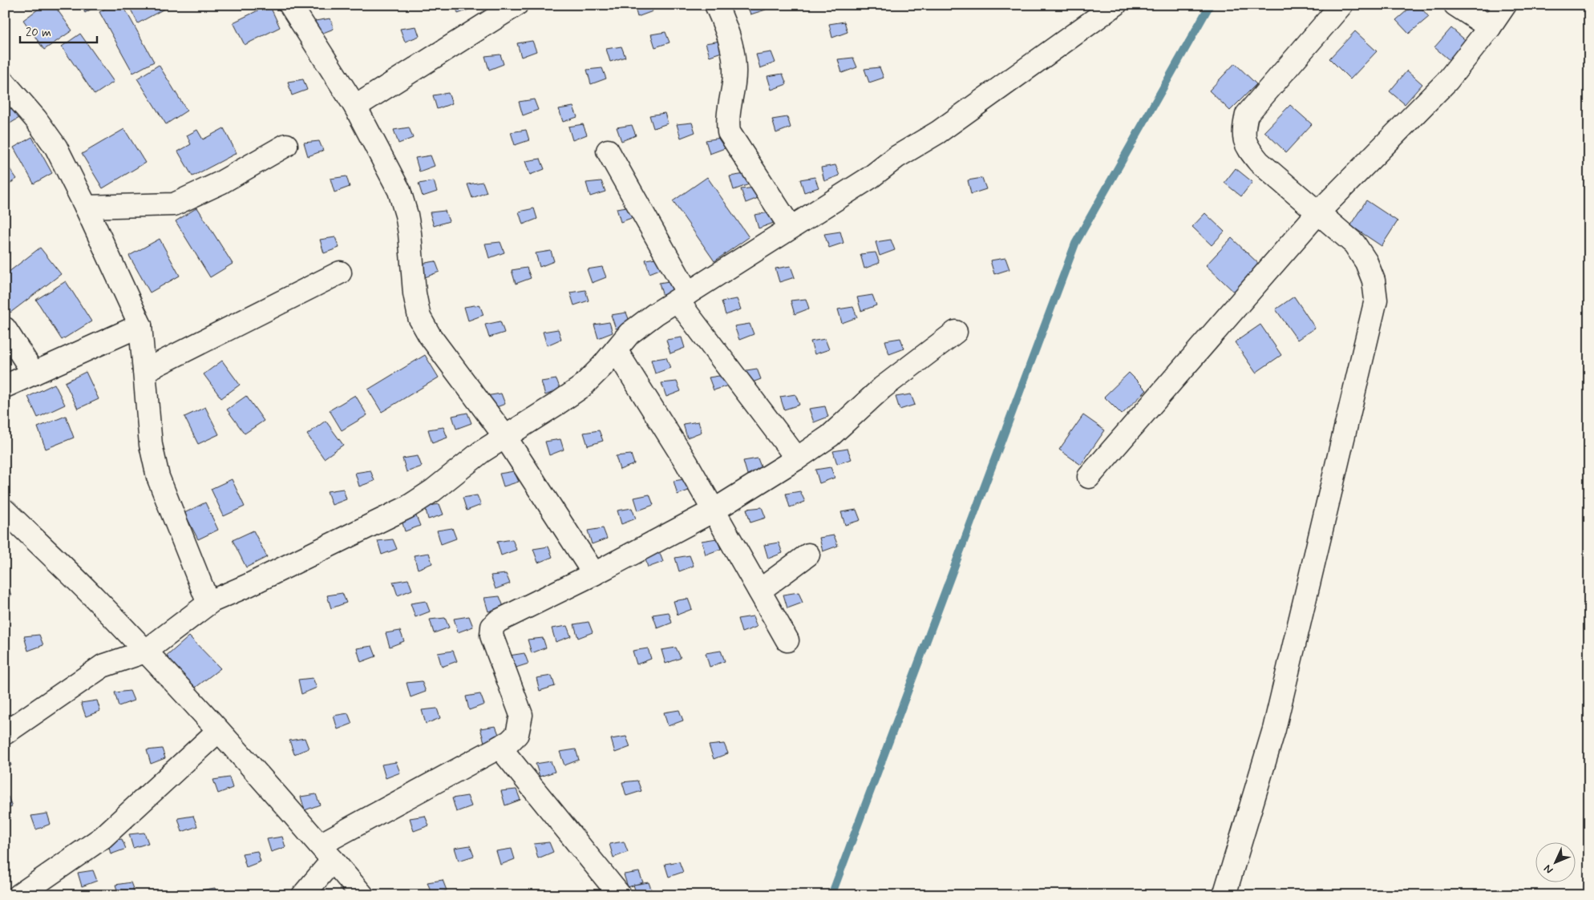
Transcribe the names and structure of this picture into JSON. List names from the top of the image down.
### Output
{
  "scale_bar": "20 m",
  "north": "bottom left"
}
